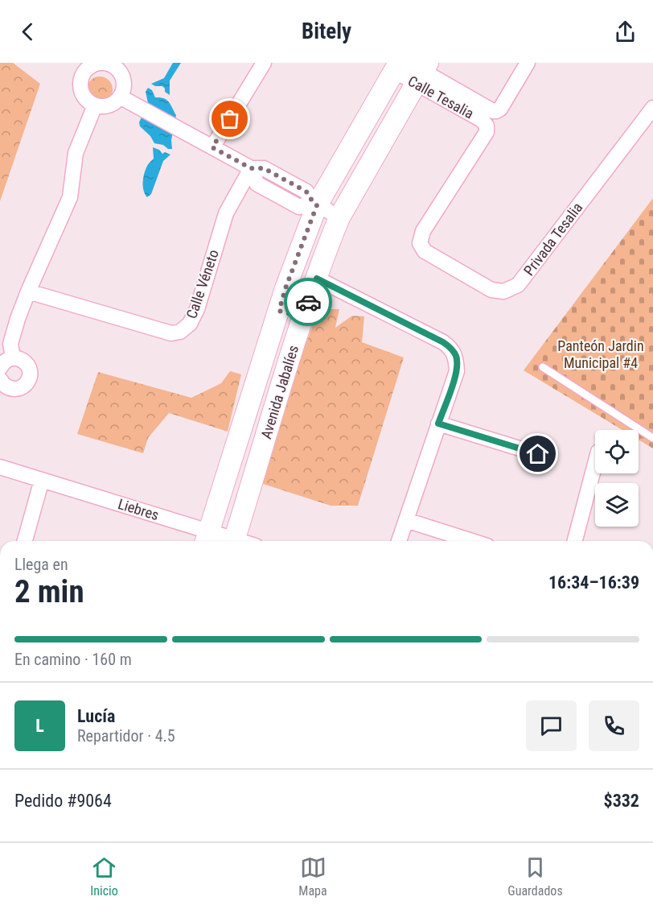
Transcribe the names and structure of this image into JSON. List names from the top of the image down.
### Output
{
  "streets": {
    "street": [
      "Calle Tesalia",
      "Privada Tesalia",
      "Calle Véneto",
      "Avenida Jabalíes",
      "Liebres"
    ]
  },
  "crossings": [
    ["Calle Tesalia", "Privada Tesalia"],
    ["Calle Tesalia", "Avenida Jabalíes"],
    ["Avenida Jabalíes", "Liebres"]
  ],
  "parks": ["Panteón Jardin Municipal #4"],
  "page": {
    "header": "Bitely",
    "heading": ["2 min", "Llega en", "16:34–16:39"],
    "panel": [
      "Lucía",
      "Repartidor · 4.5",
      "Pedido #9064",
      "$332"
    ],
    "bar": "En camino · 160 m",
    "round": "L",
    "tabs": ["Inicio", "Mapa", "Guardados"]
  }
}
